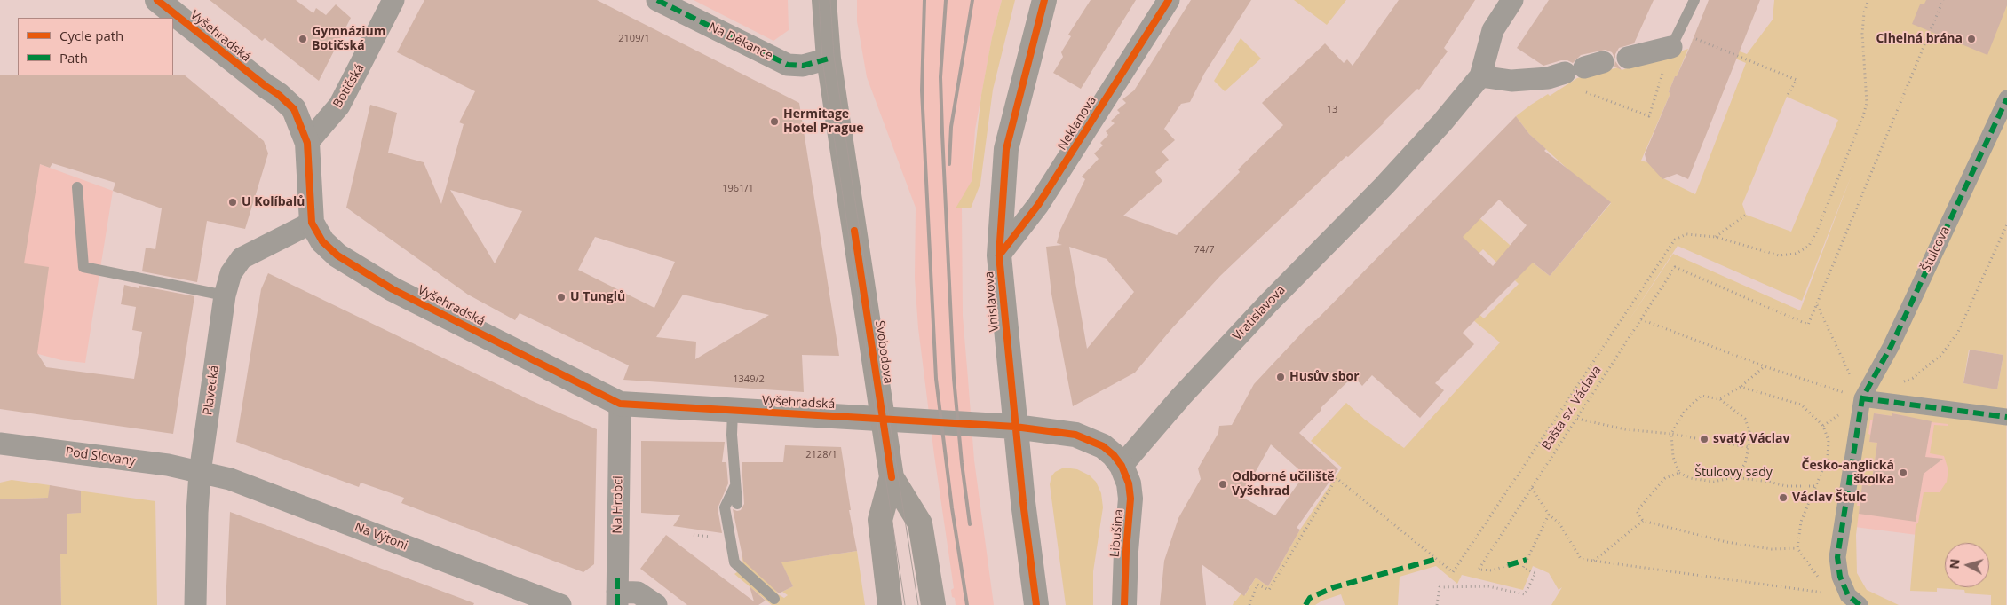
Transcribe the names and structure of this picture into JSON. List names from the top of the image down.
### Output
{
  "streets": {
    "main road": ["Svobodova"],
    "street": [
      "Vyšehradská",
      "Na Děkance",
      "Botičská",
      "Neklanova",
      "Štulcova",
      "Vnislavova",
      "Vratislavova",
      "Plavecká",
      "Pod Slovany",
      "Na Hrobci",
      "Libušina",
      "Na Výtoni"
    ],
    "path": ["Bašta sv. Václava"]
  },
  "crossings": [
    ["Vyšehradská", "Botičská"],
    ["Vyšehradská", "Vnislavova"],
    ["Vyšehradská", "Svobodova"],
    ["Vyšehradská", "Plavecká"],
    ["Vyšehradská", "Na Hrobci"],
    ["Na Děkance", "Svobodova"],
    ["Neklanova", "Vnislavova"],
    ["Vratislavova", "Libušina"],
    ["Plavecká", "Pod Slovany"],
    ["Plavecká", "Na Výtoni"],
    ["Pod Slovany", "Na Výtoni"]
  ],
  "parks": ["Štulcovy sady"],
  "places": [
    "Gymnázium Botičská",
    "Cihelná brána",
    "Hermitage Hotel Prague",
    "U Kolíbalů",
    "U Tunglů",
    "Husův sbor",
    "svatý Václav",
    "Česko-anglická školka",
    "Odborné učiliště Vyšehrad",
    "Václav Štulc"
  ],
  "house_numbers": [
    "2109/1",
    "13",
    "1961/1",
    "74/7",
    "1349/2",
    "2128/1"
  ],
  "legend": ["Cycle path", "Path"],
  "north": "left"
}
